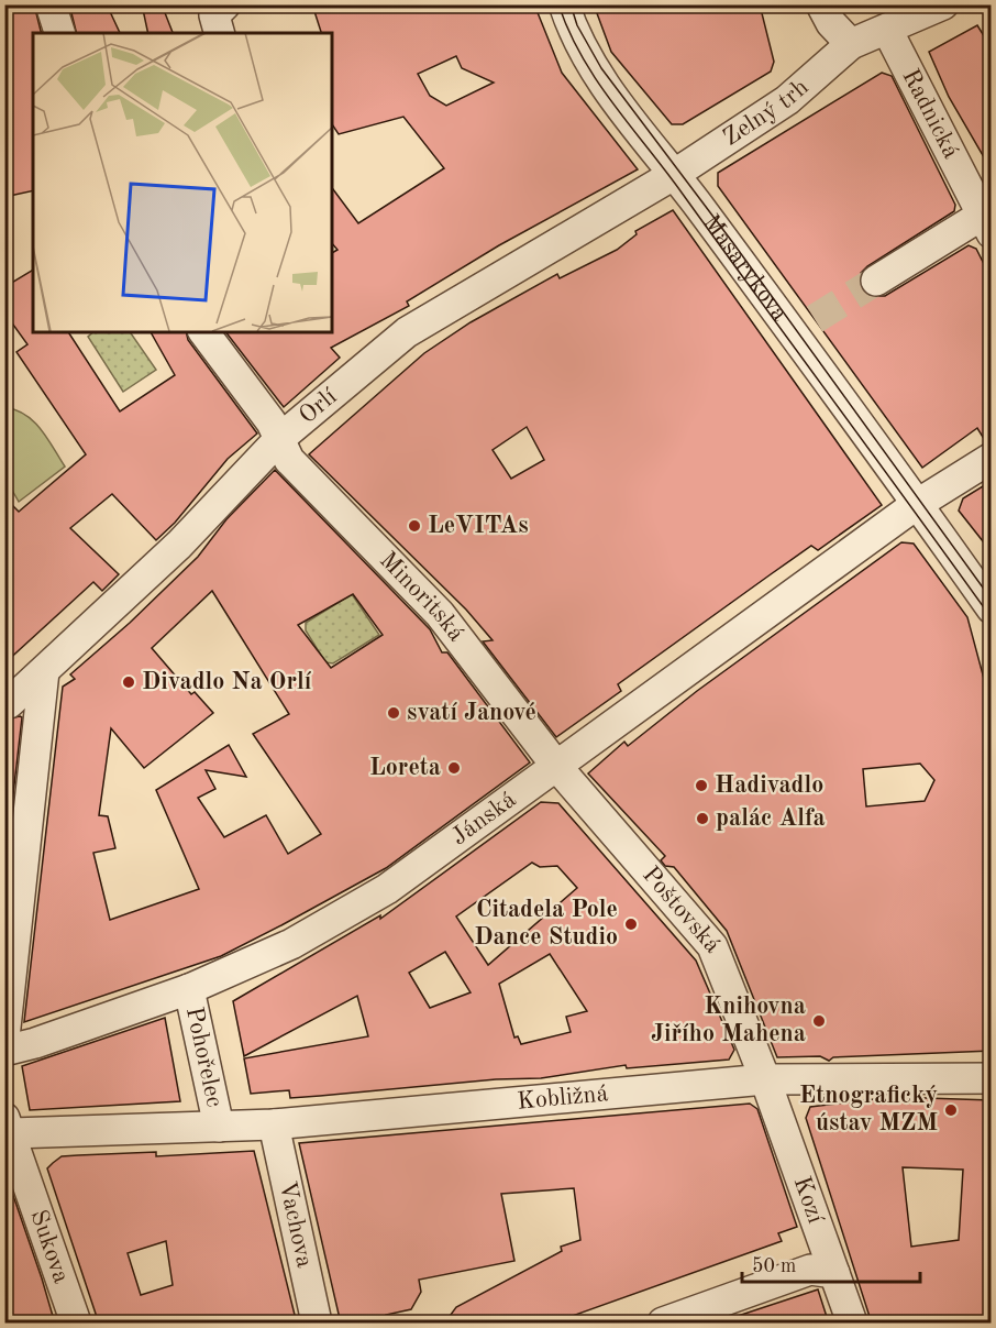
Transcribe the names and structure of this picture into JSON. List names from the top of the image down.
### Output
{
  "streets": {
    "street": [
      "Zelný trh",
      "Radnická",
      "Masarykova",
      "Orlí",
      "Minoritská",
      "Jánská",
      "Poštovská",
      "Pohořelec",
      "Kobližná",
      "Kozí",
      "Vachova",
      "Sukova"
    ]
  },
  "crossings": [
    ["Zelný trh", "Radnická"],
    ["Zelný trh", "Masarykova"],
    ["Zelný trh", "Orlí"],
    ["Masarykova", "Orlí"],
    ["Masarykova", "Jánská"],
    ["Orlí", "Minoritská"],
    ["Minoritská", "Jánská"],
    ["Minoritská", "Poštovská"],
    ["Jánská", "Poštovská"],
    ["Jánská", "Pohořelec"],
    ["Poštovská", "Kobližná"],
    ["Poštovská", "Kozí"],
    ["Pohořelec", "Kobližná"],
    ["Kobližná", "Kozí"],
    ["Kobližná", "Vachova"],
    ["Kobližná", "Sukova"]
  ],
  "places": [
    "LeVITAs",
    "Divadlo Na Orlí",
    "svatí Janové",
    "Loreta",
    "Hadivadlo",
    "palác Alfa",
    "Citadela Pole Dance Studio",
    "Knihovna Jiřího Mahena",
    "Etnografický ústav MZM"
  ],
  "scale_bar": "50 m"
}
